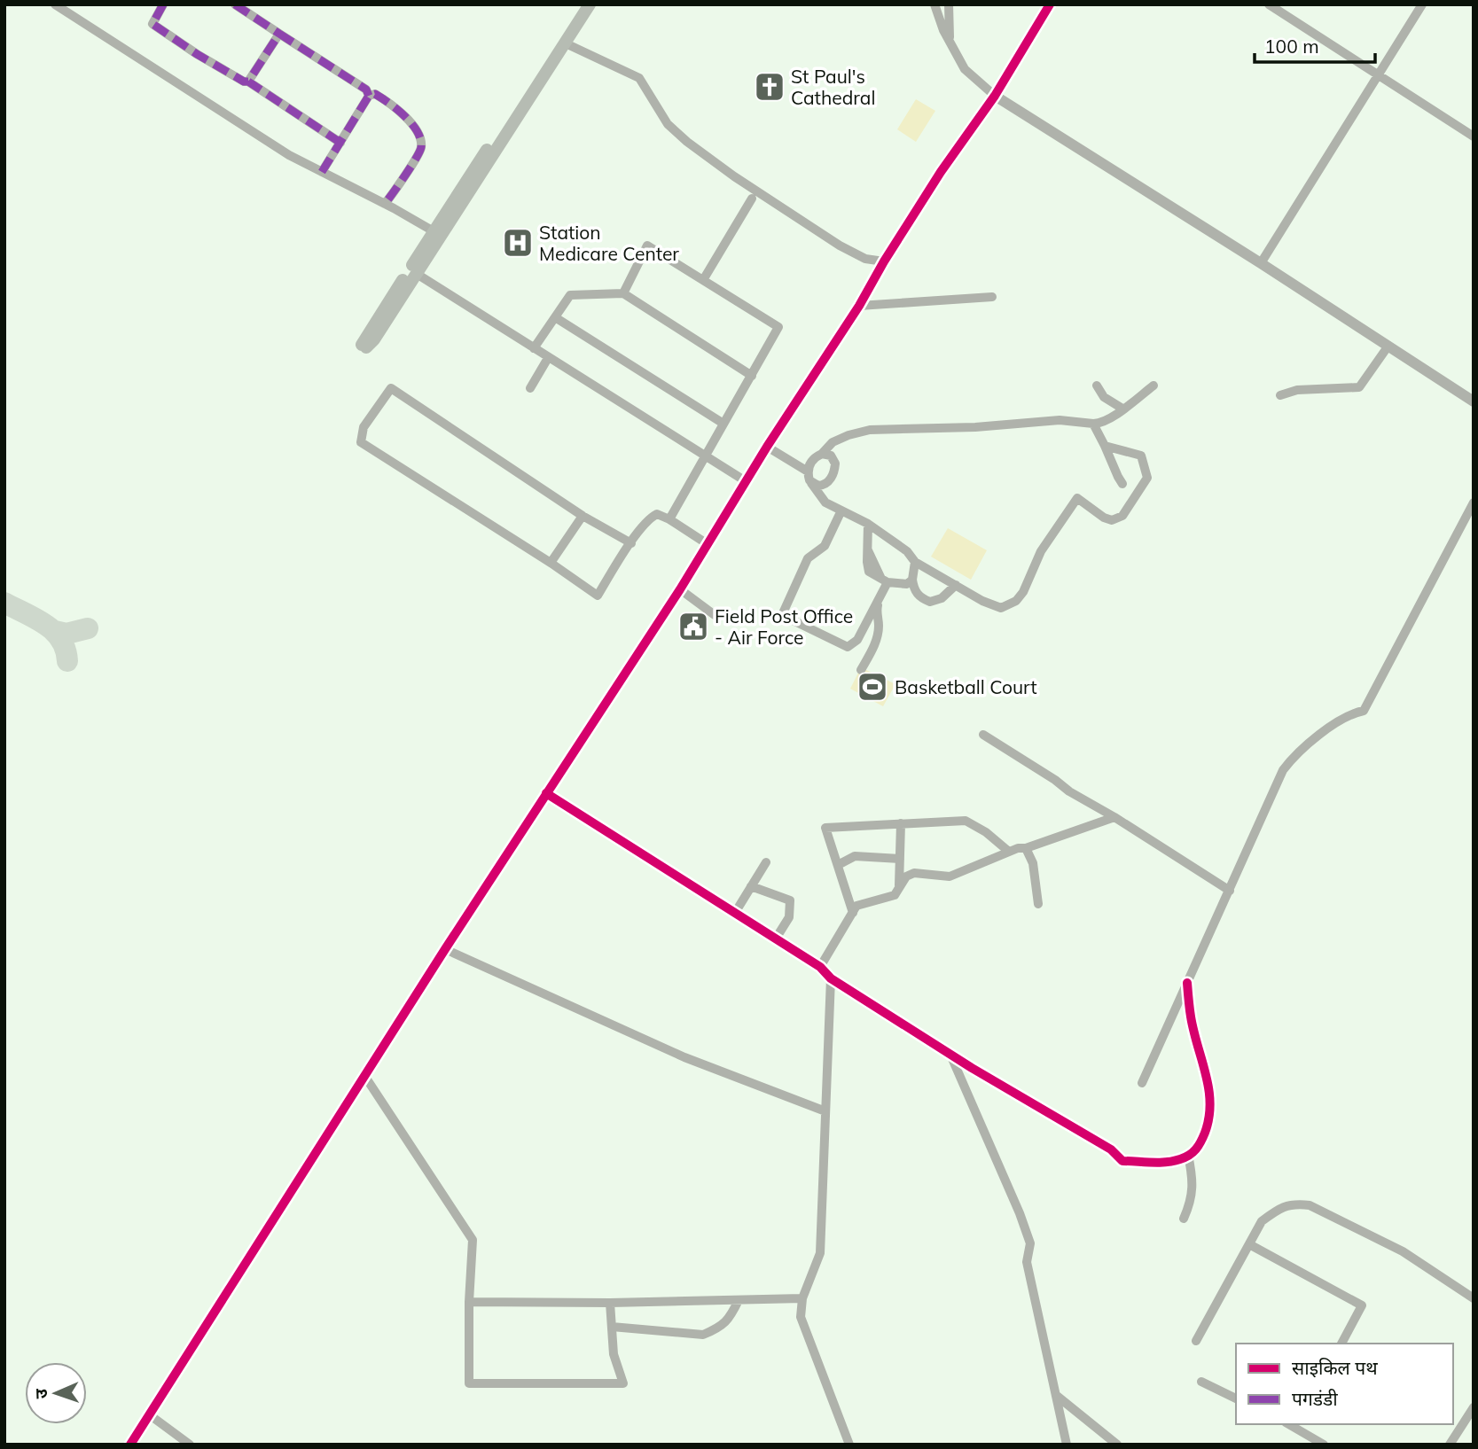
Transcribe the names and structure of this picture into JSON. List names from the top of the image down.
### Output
{
  "places": {
    "church": ["St Paul's Cathedral"],
    "hospital": ["Station Medicare Center"],
    "public building": ["Field Post Office - Air Force"],
    "sports": ["Basketball Court"]
  },
  "legend": ["साइकिल पथ", "पगडंडी"],
  "scale_bar": "100 m",
  "north": "left"
}
